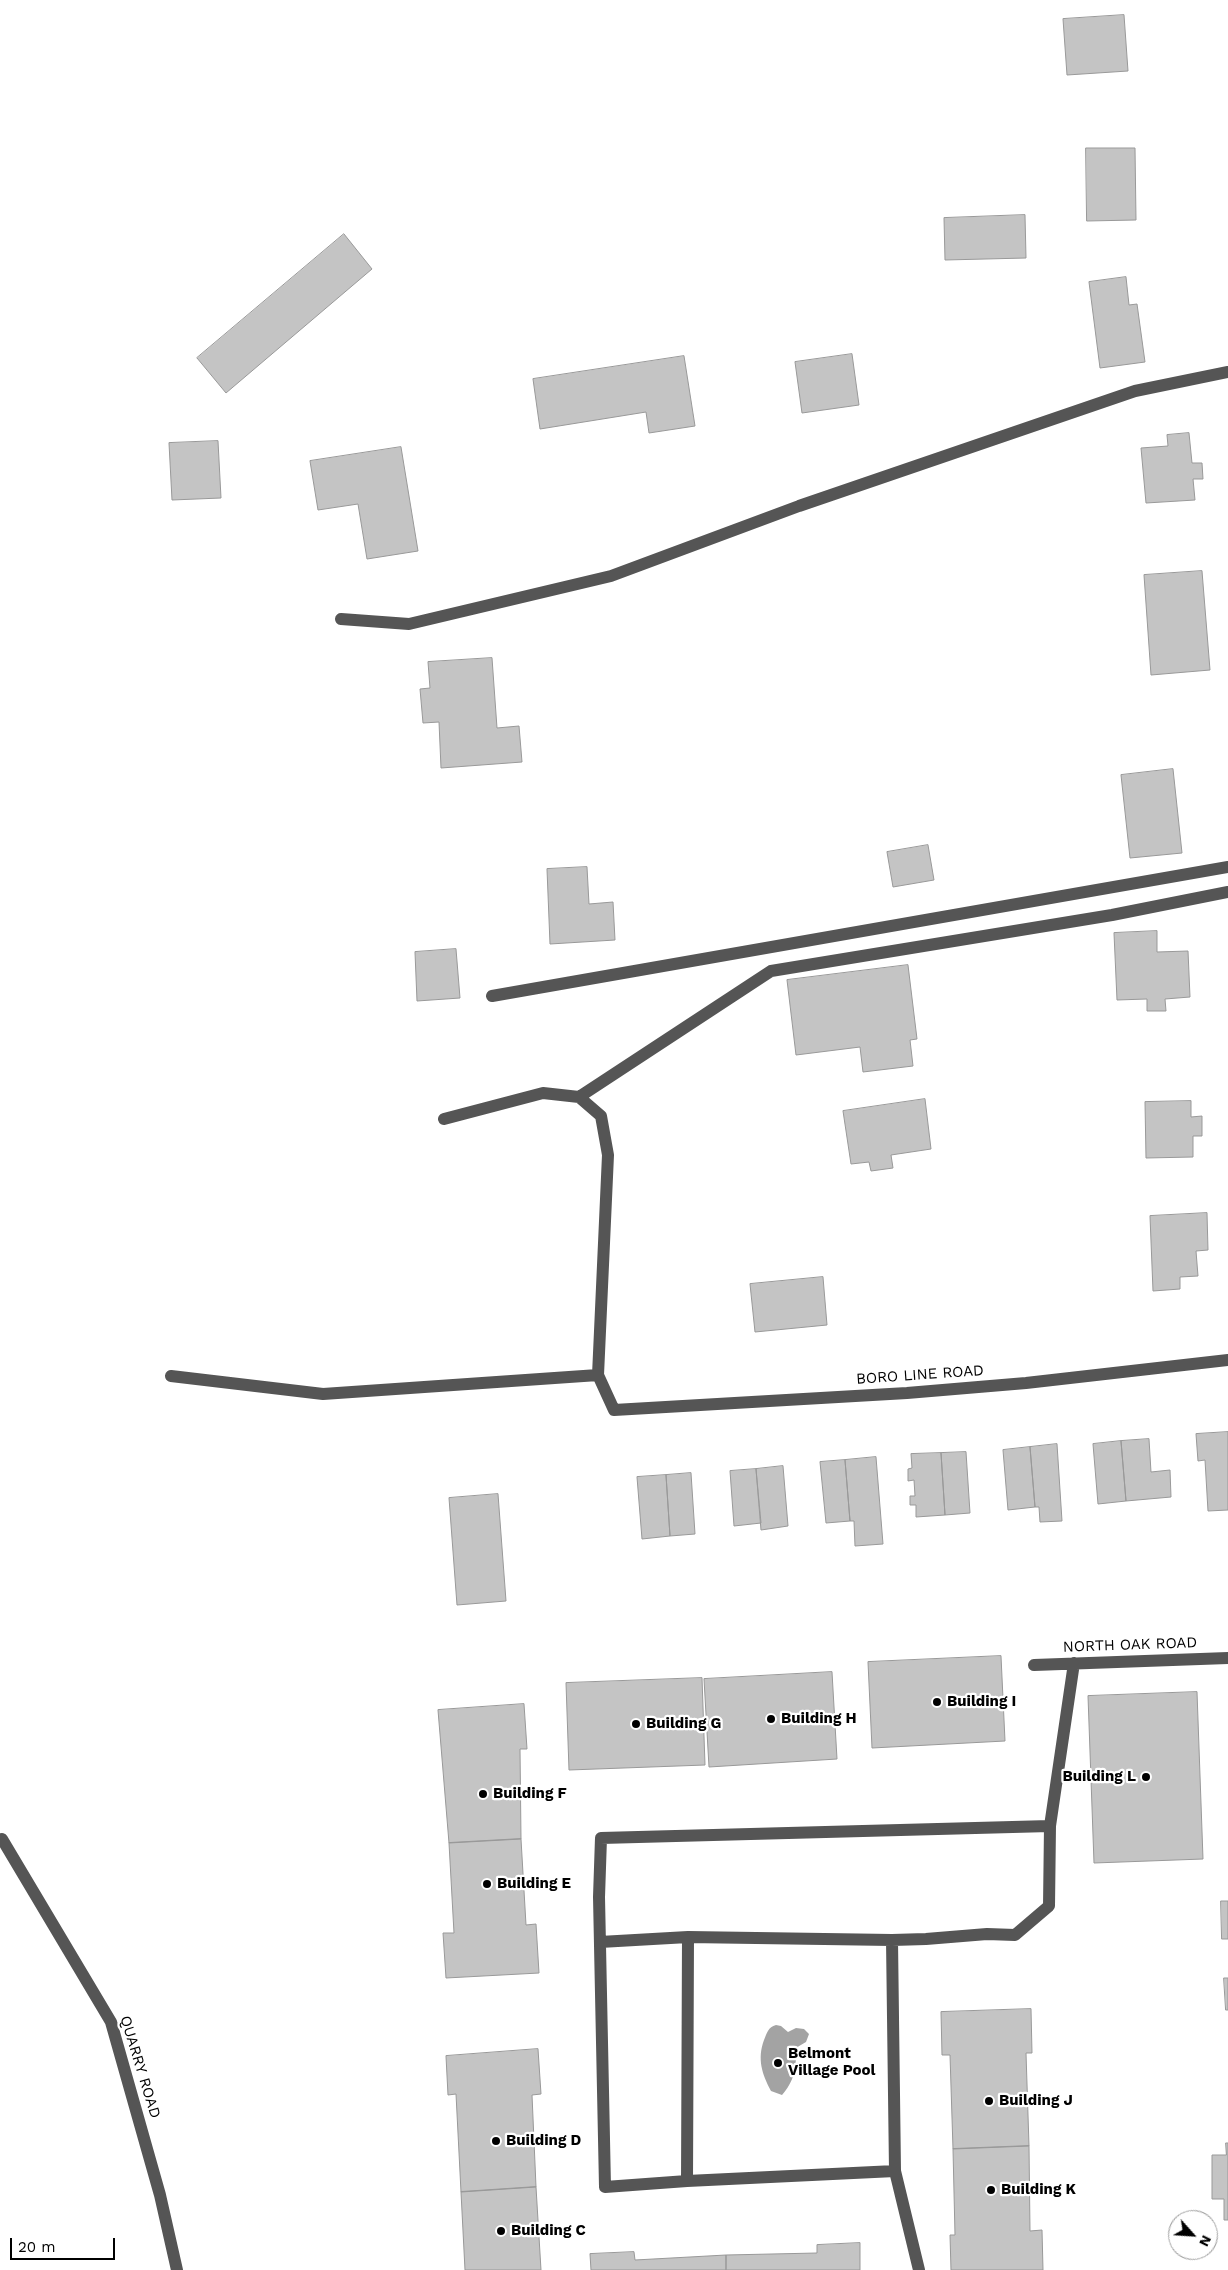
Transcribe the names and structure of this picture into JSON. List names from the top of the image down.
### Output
{
  "streets": {
    "street": ["BORO LINE ROAD", "NORTH OAK ROAD", "QUARRY ROAD"]
  },
  "places": [
    "Building I",
    "Building H",
    "Building G",
    "Building L",
    "Building F",
    "Building E",
    "Belmont Village Pool",
    "Building J",
    "Building D",
    "Building K",
    "Building C"
  ],
  "scale_bar": "20 m",
  "north": "bottom right"
}
